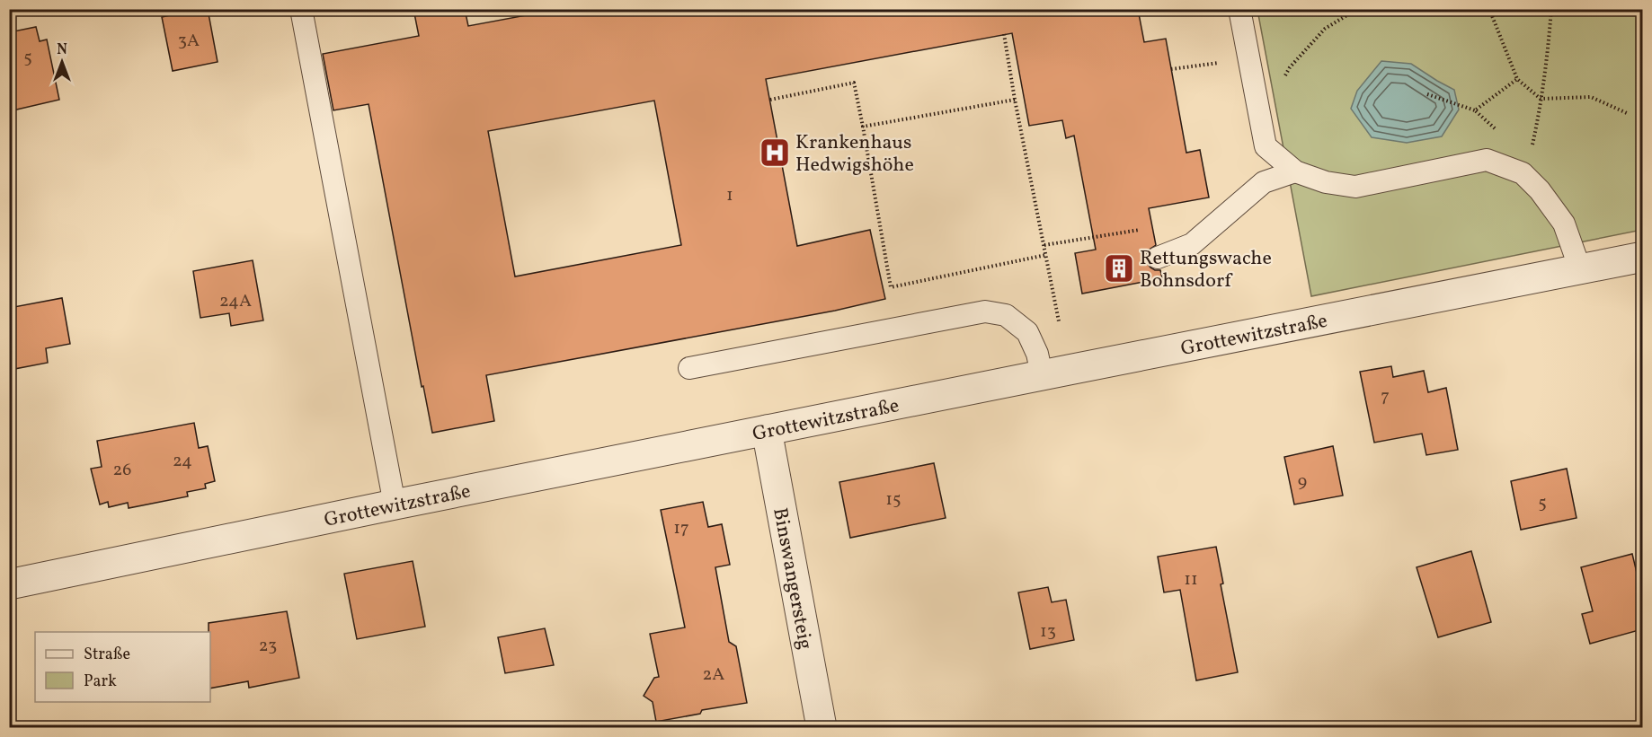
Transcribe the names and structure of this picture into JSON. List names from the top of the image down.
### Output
{
  "streets": {
    "street": ["Grottewitzstraße", "Binswangersteig"]
  },
  "crossings": [
    ["Grottewitzstraße", "Binswangersteig"]
  ],
  "places": {
    "hospital": ["Krankenhaus Hedwigshöhe"],
    "building": ["Rettungswache Bohnsdorf"]
  },
  "house_numbers": [
    "3A",
    "5",
    "1",
    "24A",
    "7",
    "24",
    "26",
    "9",
    "15",
    "5",
    "17",
    "11",
    "13",
    "23",
    "2A"
  ],
  "legend": ["Straße", "Park"],
  "north": "top"
}
